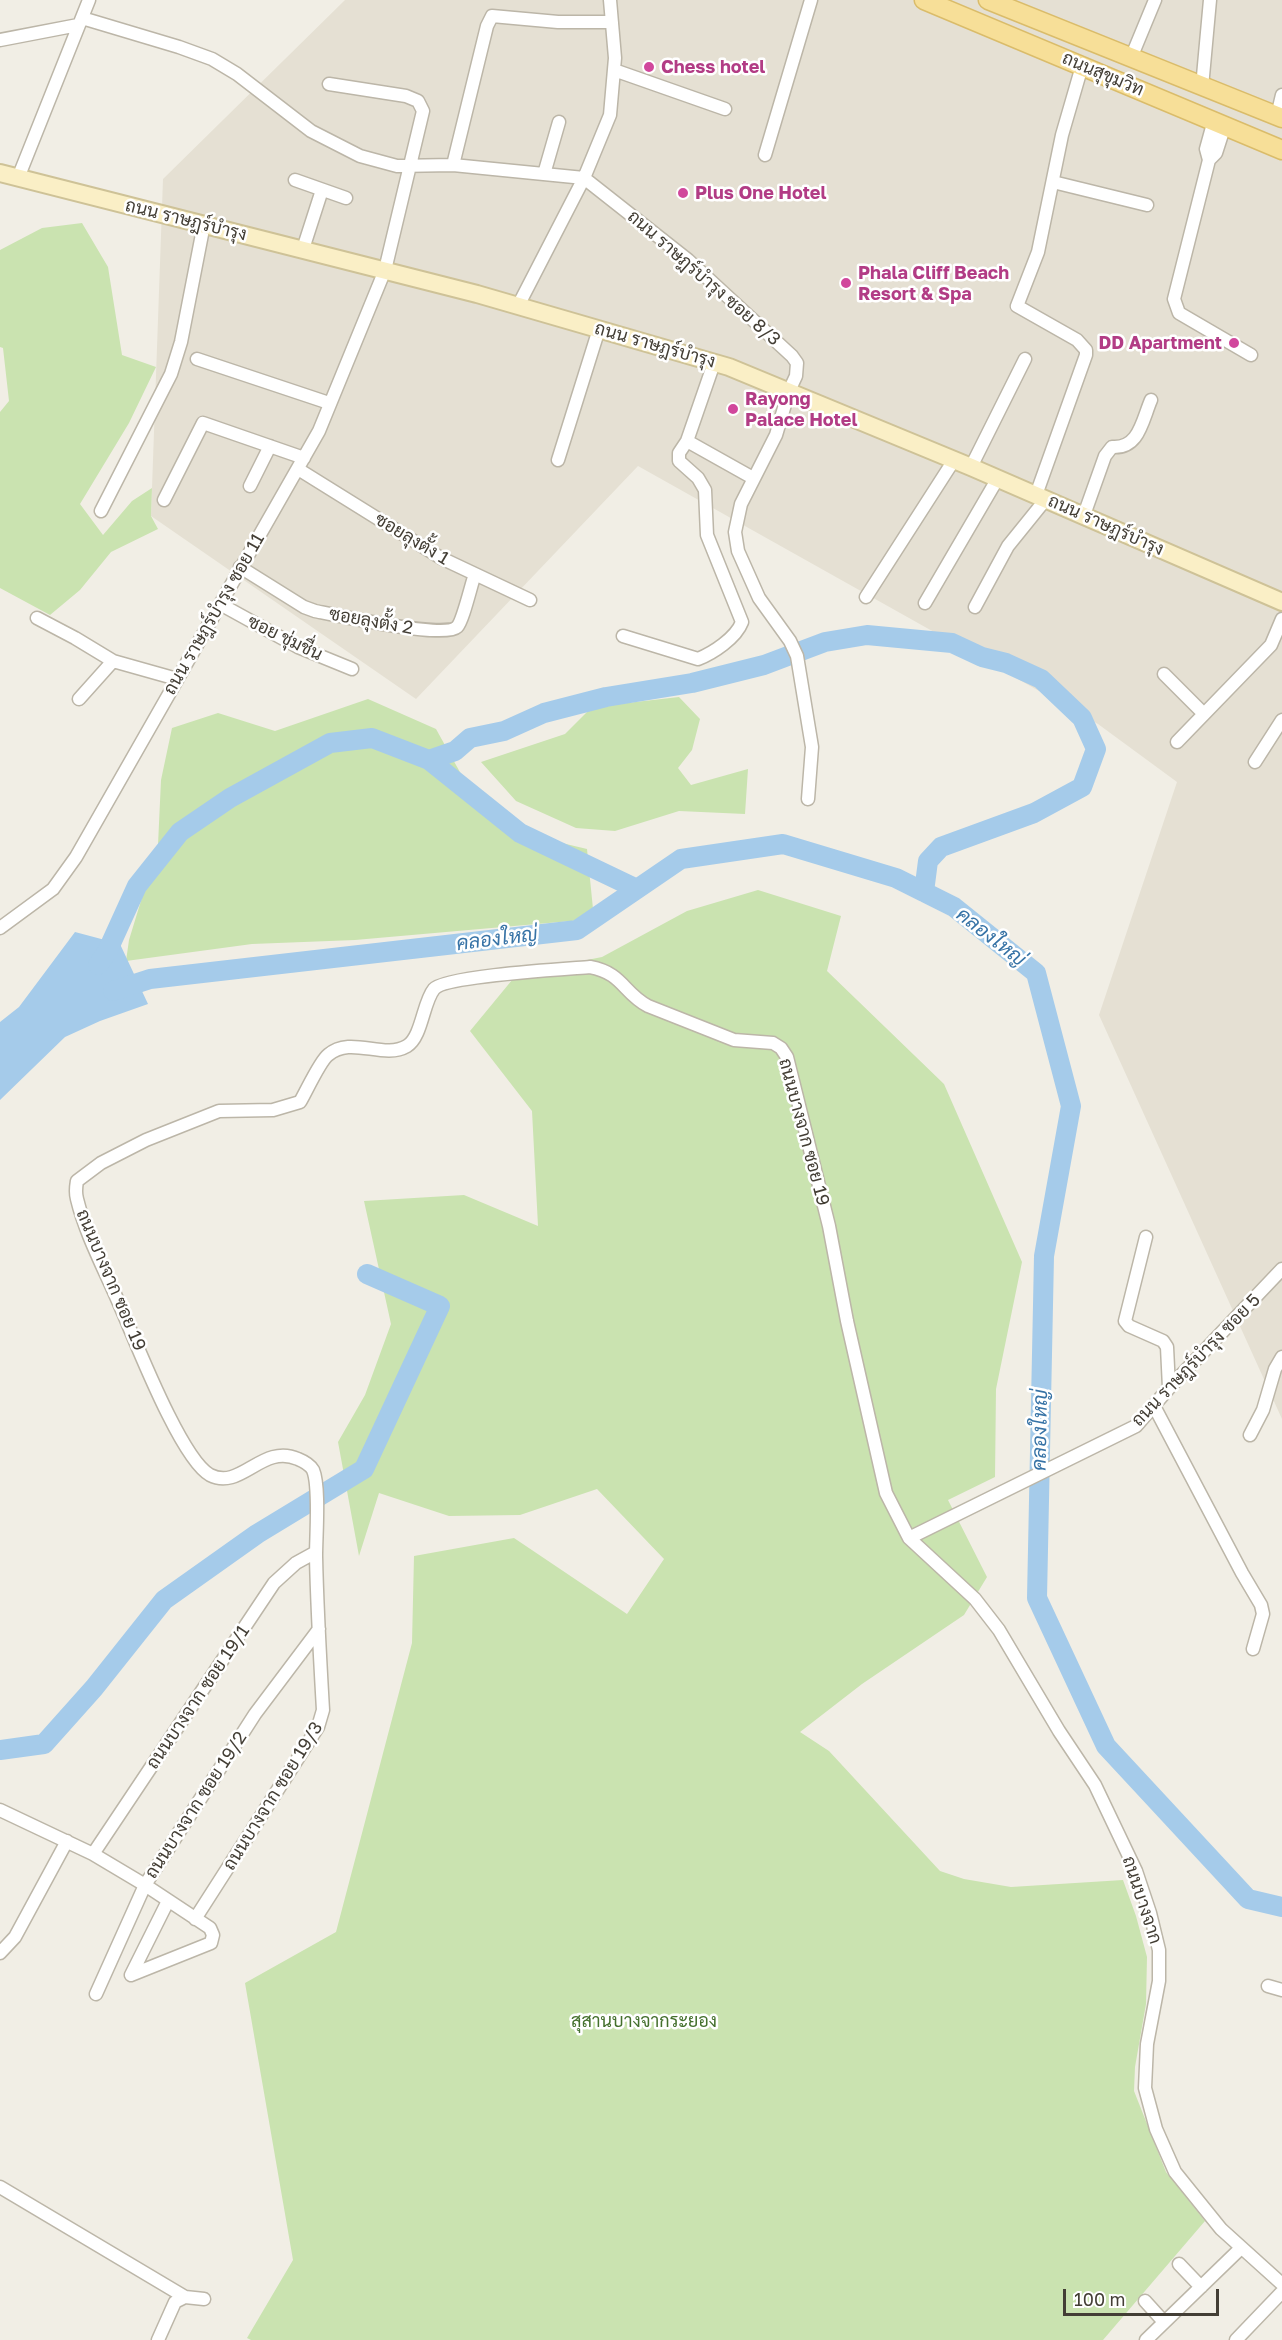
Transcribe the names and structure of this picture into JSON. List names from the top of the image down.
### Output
{
  "streets": {
    "main road": ["ถนนสุขุมวิท"],
    "street": [
      "ถนน ราษฎร์บำรุง",
      "ถนน ราษฎร์บำรุง ซอย 8/3",
      "ซอยลุงตั้ง 1",
      "ถนน ราษฎร์บำรุง ซอย 11",
      "ซอยลุงตั้ง 2",
      "ซอย ชุ่มชื่น",
      "ถนนบางจาก ซอย 19",
      "ถนน ราษฎร์บำรุง ซอย 5",
      "ถนนบางจาก ซอย 19/1",
      "ถนนบางจาก ซอย 19/3",
      "ถนนบางจาก ซอย 19/2",
      "ถนนบางจาก"
    ]
  },
  "crossings": [
    ["ถนน ราษฎร์บำรุง", "ถนน ราษฎร์บำรุง ซอย 8/3"],
    ["ถนน ราษฎร์บำรุง", "ถนน ราษฎร์บำรุง ซอย 11"],
    ["ซอยลุงตั้ง 1", "ถนน ราษฎร์บำรุง ซอย 11"],
    ["ซอยลุงตั้ง 1", "ซอยลุงตั้ง 2"],
    ["ถนน ราษฎร์บำรุง ซอย 11", "ซอยลุงตั้ง 2"],
    ["ถนน ราษฎร์บำรุง ซอย 11", "ซอย ชุ่มชื่น"],
    ["ถนนบางจาก ซอย 19", "ถนน ราษฎร์บำรุง ซอย 5"],
    ["ถนนบางจาก ซอย 19", "ถนนบางจาก ซอย 19/1"],
    ["ถนนบางจาก ซอย 19", "ถนนบางจาก ซอย 19/3"],
    ["ถนนบางจาก ซอย 19", "ถนนบางจาก ซอย 19/2"],
    ["ถนนบางจาก ซอย 19", "ถนนบางจาก"],
    ["ถนน ราษฎร์บำรุง ซอย 5", "ถนนบางจาก"],
    ["ถนนบางจาก ซอย 19/3", "ถนนบางจาก ซอย 19/2"]
  ],
  "water": ["คลองใหญ่"],
  "parks": ["สุสานบางจากระยอง"],
  "places": [
    "Chess hotel",
    "Plus One Hotel",
    "Phala Cliff Beach Resort & Spa",
    "DD Apartment",
    "Rayong Palace Hotel"
  ],
  "scale_bar": "100 m"
}
